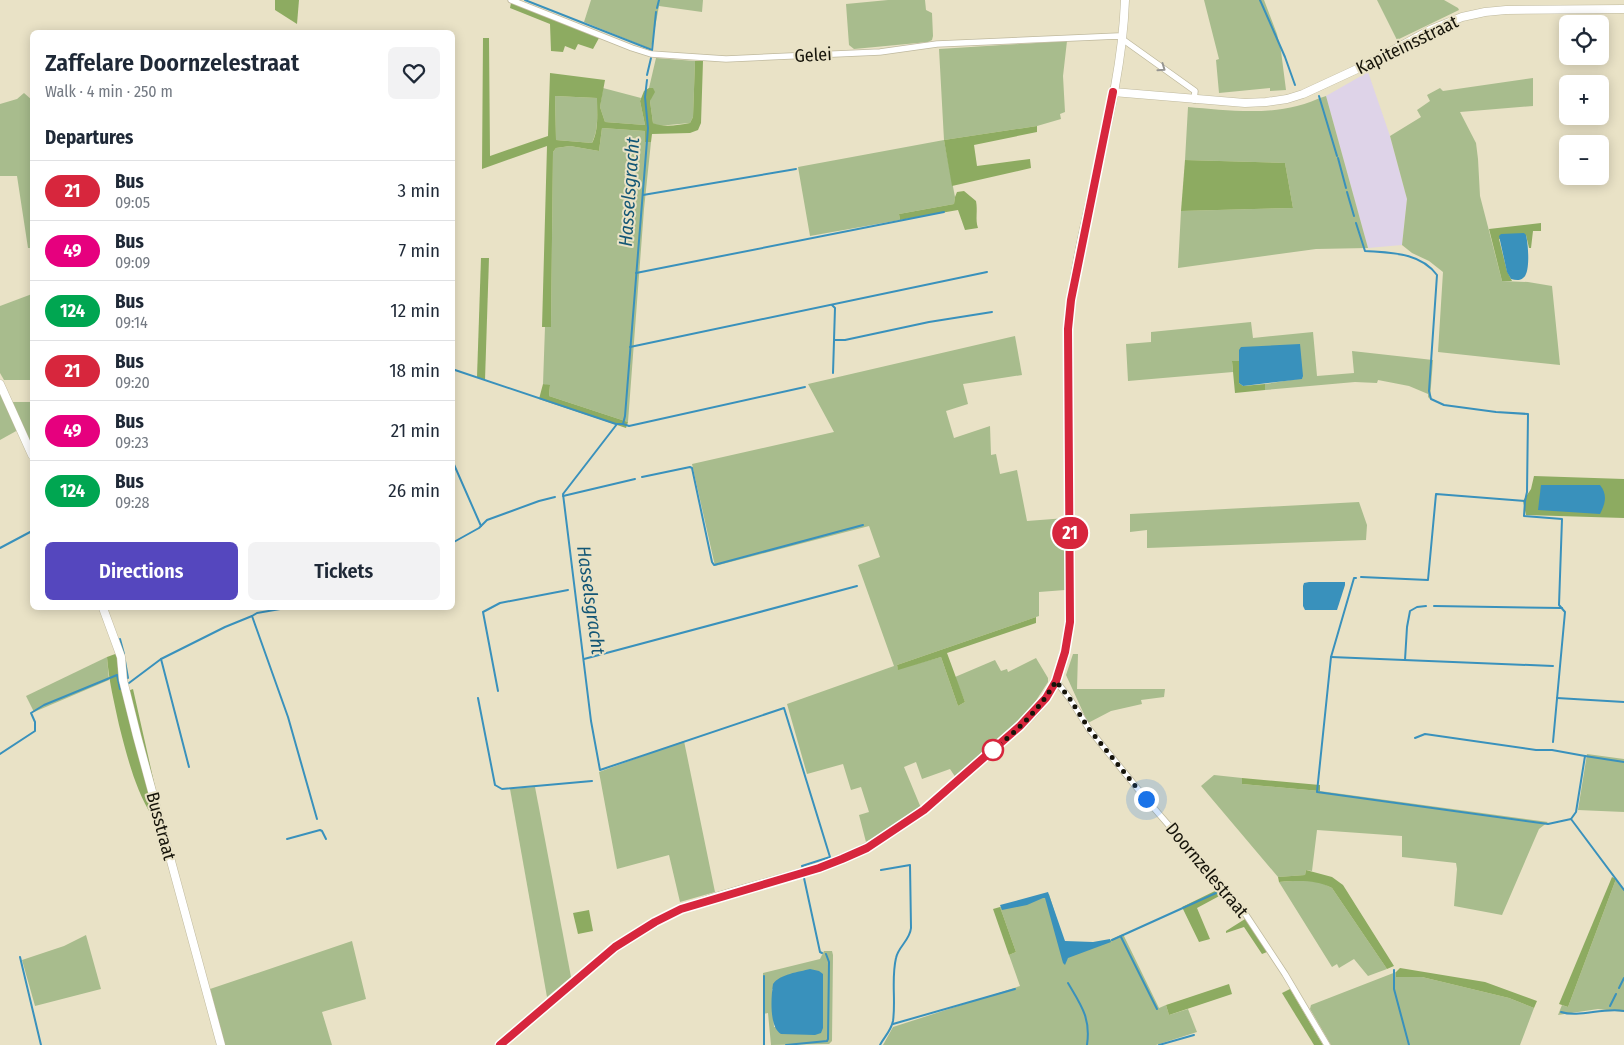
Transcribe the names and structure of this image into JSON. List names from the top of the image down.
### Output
{
  "streets": {
    "street": [
      "Kapiteinsstraat",
      "Gelei",
      "Busstraat",
      "Doornzelestraat"
    ]
  },
  "water": ["Hasselsgracht"],
  "lines": ["bus line 21"],
  "page": {
    "on_map": "21",
    "map_buttons": ["+", "−"],
    "heading": [
      ["Zaffelare Doornzelestraat", "Walk · 4 min · 250 m"],
      "Departures"
    ],
    "list": [
      {
        "mark": "21",
        "name": "Bus",
        "note": "09:05",
        "value": "3 min"
      },
      {
        "mark": "49",
        "name": "Bus",
        "note": "09:09",
        "value": "7 min"
      },
      {
        "mark": "124",
        "name": "Bus",
        "note": "09:14",
        "value": "12 min"
      },
      {
        "mark": "21",
        "name": "Bus",
        "note": "09:20",
        "value": "18 min"
      },
      {
        "mark": "49",
        "name": "Bus",
        "note": "09:23",
        "value": "21 min"
      },
      {
        "mark": "124",
        "name": "Bus",
        "note": "09:28",
        "value": "26 min"
      }
    ],
    "buttons": ["Directions", "Tickets"]
  }
}
